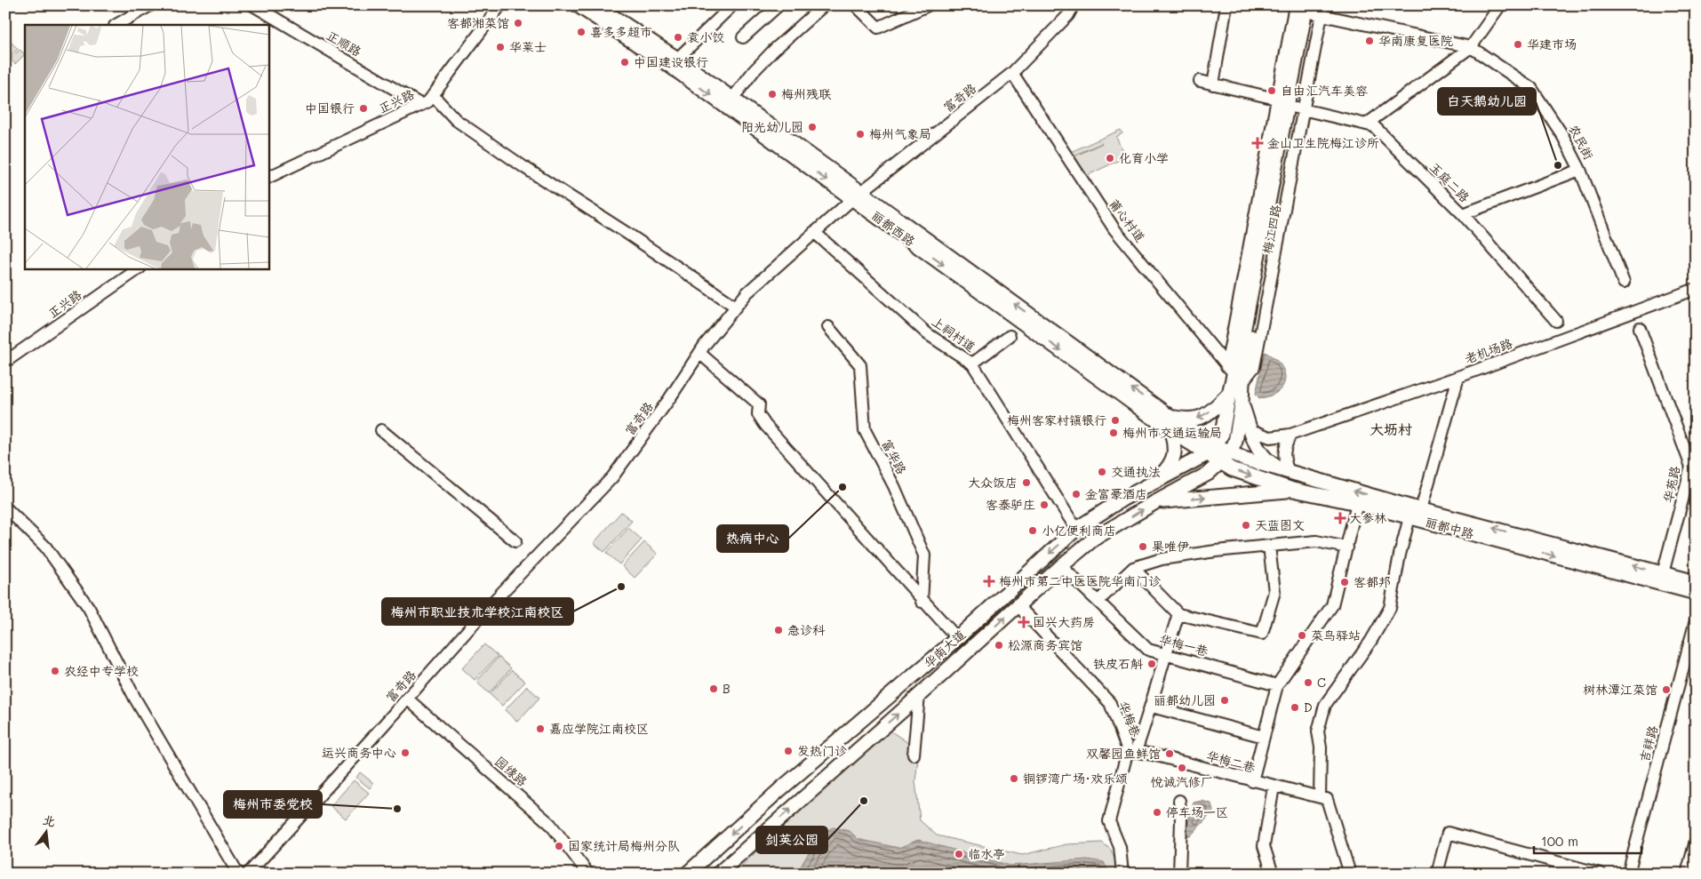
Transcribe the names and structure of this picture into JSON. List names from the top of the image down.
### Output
{
  "streets": {
    "main road": [
      "丽都西路",
      "梅江四路",
      "丽都中路",
      "华南大道"
    ],
    "street": [
      "正顺路",
      "富奇路",
      "正兴路",
      "农民街",
      "玉庭二路",
      "莆心村道",
      "上祠村道",
      "老机场路",
      "富华路",
      "华苑路",
      "华梅一巷",
      "华梅巷",
      "吉祥路",
      "华梅二巷",
      "园缘路"
    ]
  },
  "crossings": [
    ["正顺路", "正兴路"],
    ["富奇路", "莆心村道"],
    ["富奇路", "丽都西路"],
    ["富奇路", "上祠村道"],
    ["富奇路", "园缘路"],
    ["玉庭二路", "梅江四路"],
    ["莆心村道", "梅江四路"],
    ["丽都西路", "梅江四路"],
    ["丽都西路", "丽都中路"],
    ["丽都西路", "华南大道"],
    ["梅江四路", "丽都中路"],
    ["梅江四路", "华南大道"],
    ["上祠村道", "华南大道"],
    ["华苑路", "丽都中路"],
    ["丽都中路", "华南大道"],
    ["华梅一巷", "华南大道"],
    ["华南大道", "华梅巷"],
    ["华梅巷", "华梅二巷"]
  ],
  "districts": ["大坜村"],
  "places": {
    "other": [
      "客都湘菜馆",
      "喜多多超市",
      "袁小饺",
      "华南康复医院",
      "华建市场",
      "华莱士",
      "中国建设银行",
      "自由汇汽车美容",
      "梅州残联",
      "中国银行",
      "阳光幼儿园",
      "梅州气象局",
      "化育小学",
      "白天鹅幼儿园",
      "梅州客家村镇银行",
      "梅州市交通运输局",
      "交通执法",
      "大众饭店",
      "热病中心",
      "金富豪酒店",
      "客泰驴庄",
      "天蓝图文",
      "小亿便利商店",
      "果唯伊",
      "客都邦",
      "梅州市职业技术学校江南校区",
      "急诊科",
      "菜鸟驿站",
      "松源商务宾馆",
      "铁皮石斛",
      "农经中专学校",
      "C",
      "B",
      "树林潭江菜馆",
      "丽都幼儿园",
      "D",
      "嘉应学院江南校区",
      "发热门诊",
      "运兴商务中心",
      "双馨园鱼鲜馆",
      "悦诚汽修厂",
      "铜锣湾广场·欢乐颂",
      "剑英公园",
      "梅州市委党校",
      "停车场一区",
      "国家统计局梅州分队",
      "临水亭"
    ],
    "health": [
      "金山卫生院梅江诊所",
      "大参林",
      "梅州市第二中医医院华南门诊",
      "国兴大药房"
    ]
  },
  "scale_bar": "100 m",
  "north": "top"
}
